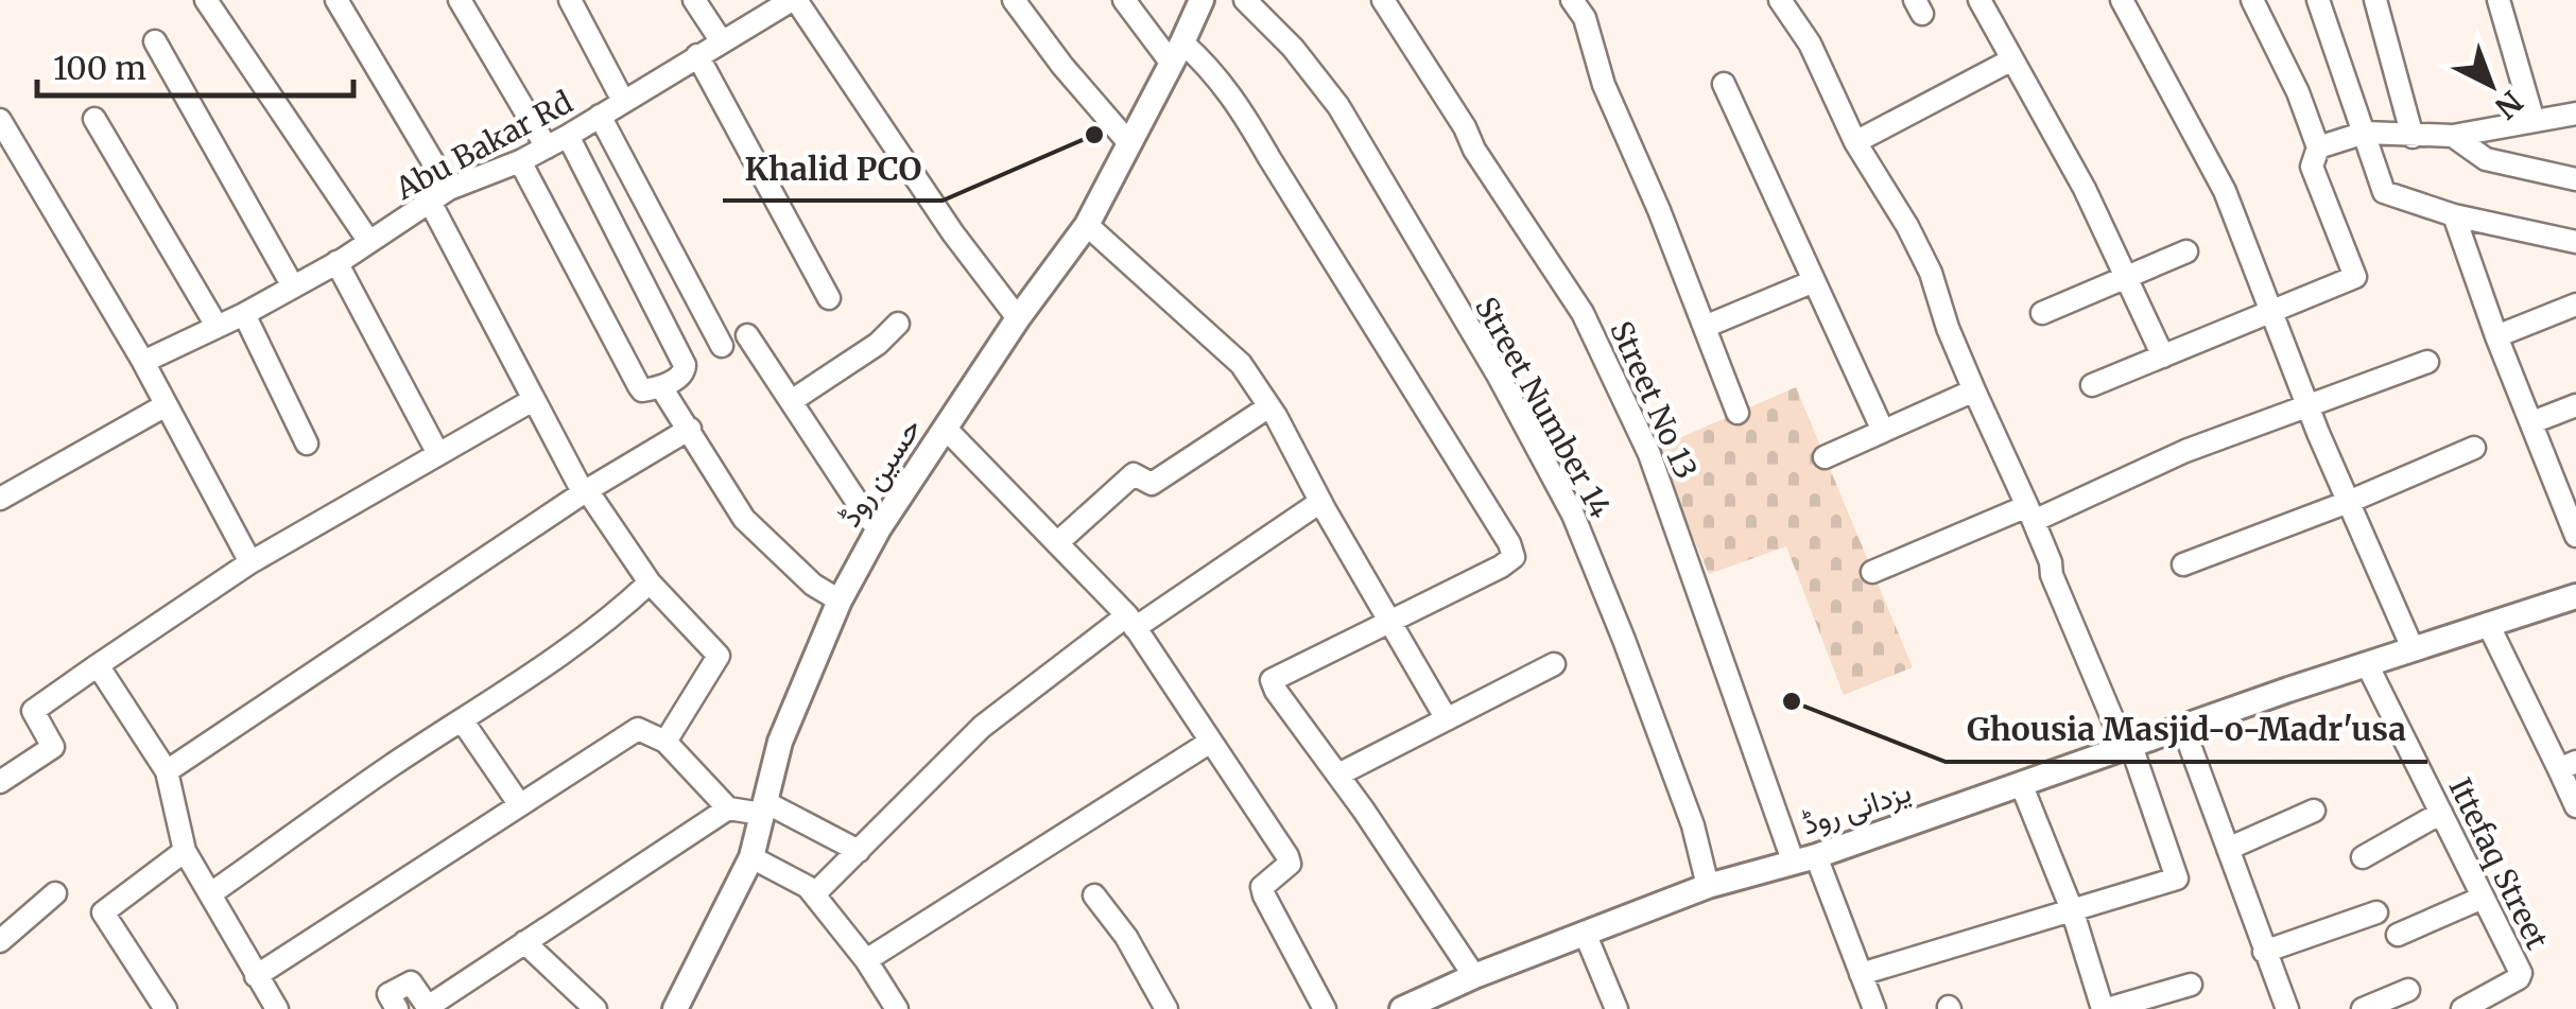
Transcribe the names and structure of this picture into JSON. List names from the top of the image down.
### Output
{
  "streets": {
    "street": [
      "Abu Bakar Rd",
      "Street No 13",
      "Street Number 14",
      "حسین روڈ",
      "یزدانی روڈ",
      "Ittefaq Street"
    ]
  },
  "crossings": [
    ["Street No 13", "یزدانی روڈ"],
    ["Street Number 14", "یزدانی روڈ"],
    ["یزدانی روڈ", "Ittefaq Street"]
  ],
  "places": ["Khalid PCO", "Ghousia Masjid-o-Madr'usa"],
  "scale_bar": "100 m",
  "north": "bottom right"
}
